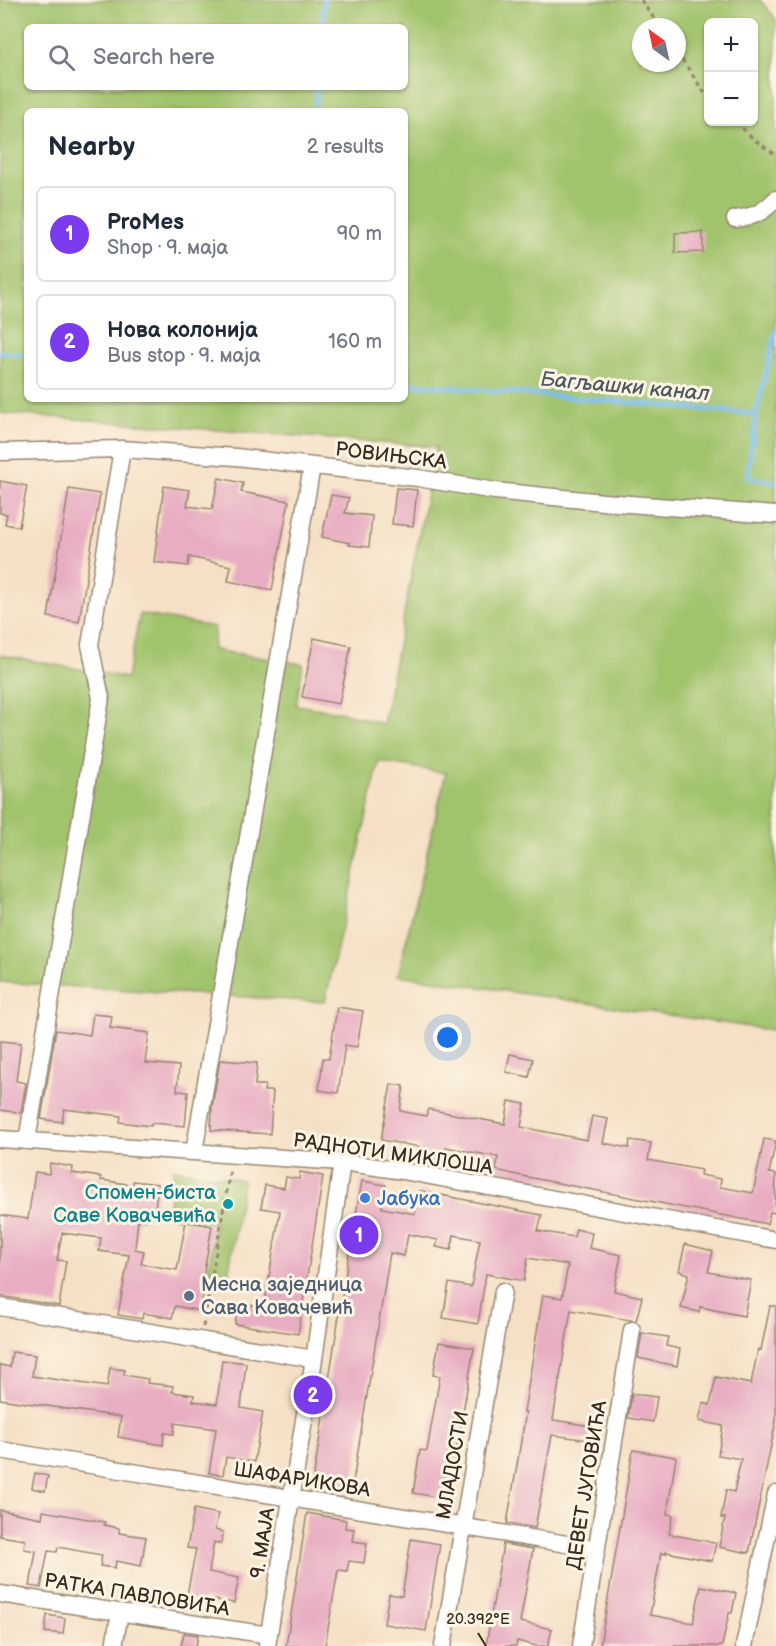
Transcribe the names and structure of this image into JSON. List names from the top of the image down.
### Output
{
  "streets": {
    "street": [
      "РОВИЊСКА",
      "РАДНОТИ МИКЛОША",
      "МЛАДОСТИ",
      "ШАФАРИКОВА",
      "ДЕВЕТ ЈУГОВИЋА",
      "9. МАЈА",
      "РАТКА ПАВЛОВИЋА"
    ]
  },
  "crossings": [
    ["РАДНОТИ МИКЛОША", "9. МАЈА"],
    ["МЛАДОСТИ", "ШАФАРИКОВА"],
    ["ШАФАРИКОВА", "ДЕВЕТ ЈУГОВИЋА"],
    ["ШАФАРИКОВА", "9. МАЈА"],
    ["9. МАЈА", "РАТКА ПАВЛОВИЋА"]
  ],
  "water": ["Багљашки канал"],
  "places": ["Јабука", "Спомен-биста Саве Ковачевића", "Месна заједница Сава Ковачевић"],
  "north": "top left",
  "page": {
    "map_buttons": ["+", "−"],
    "search": "Search here",
    "heading": ["Nearby", "2 results"],
    "list": [
      {
        "mark": "1",
        "name": "ProMes",
        "note": "Shop · 9. маја",
        "value": "90 m"
      },
      {
        "mark": "2",
        "name": "Нова колонија",
        "note": "Bus stop · 9. маја",
        "value": "160 m"
      }
    ],
    "pins": ["1", "2"]
  },
  "coordinates": ["20.392°E"]
}
